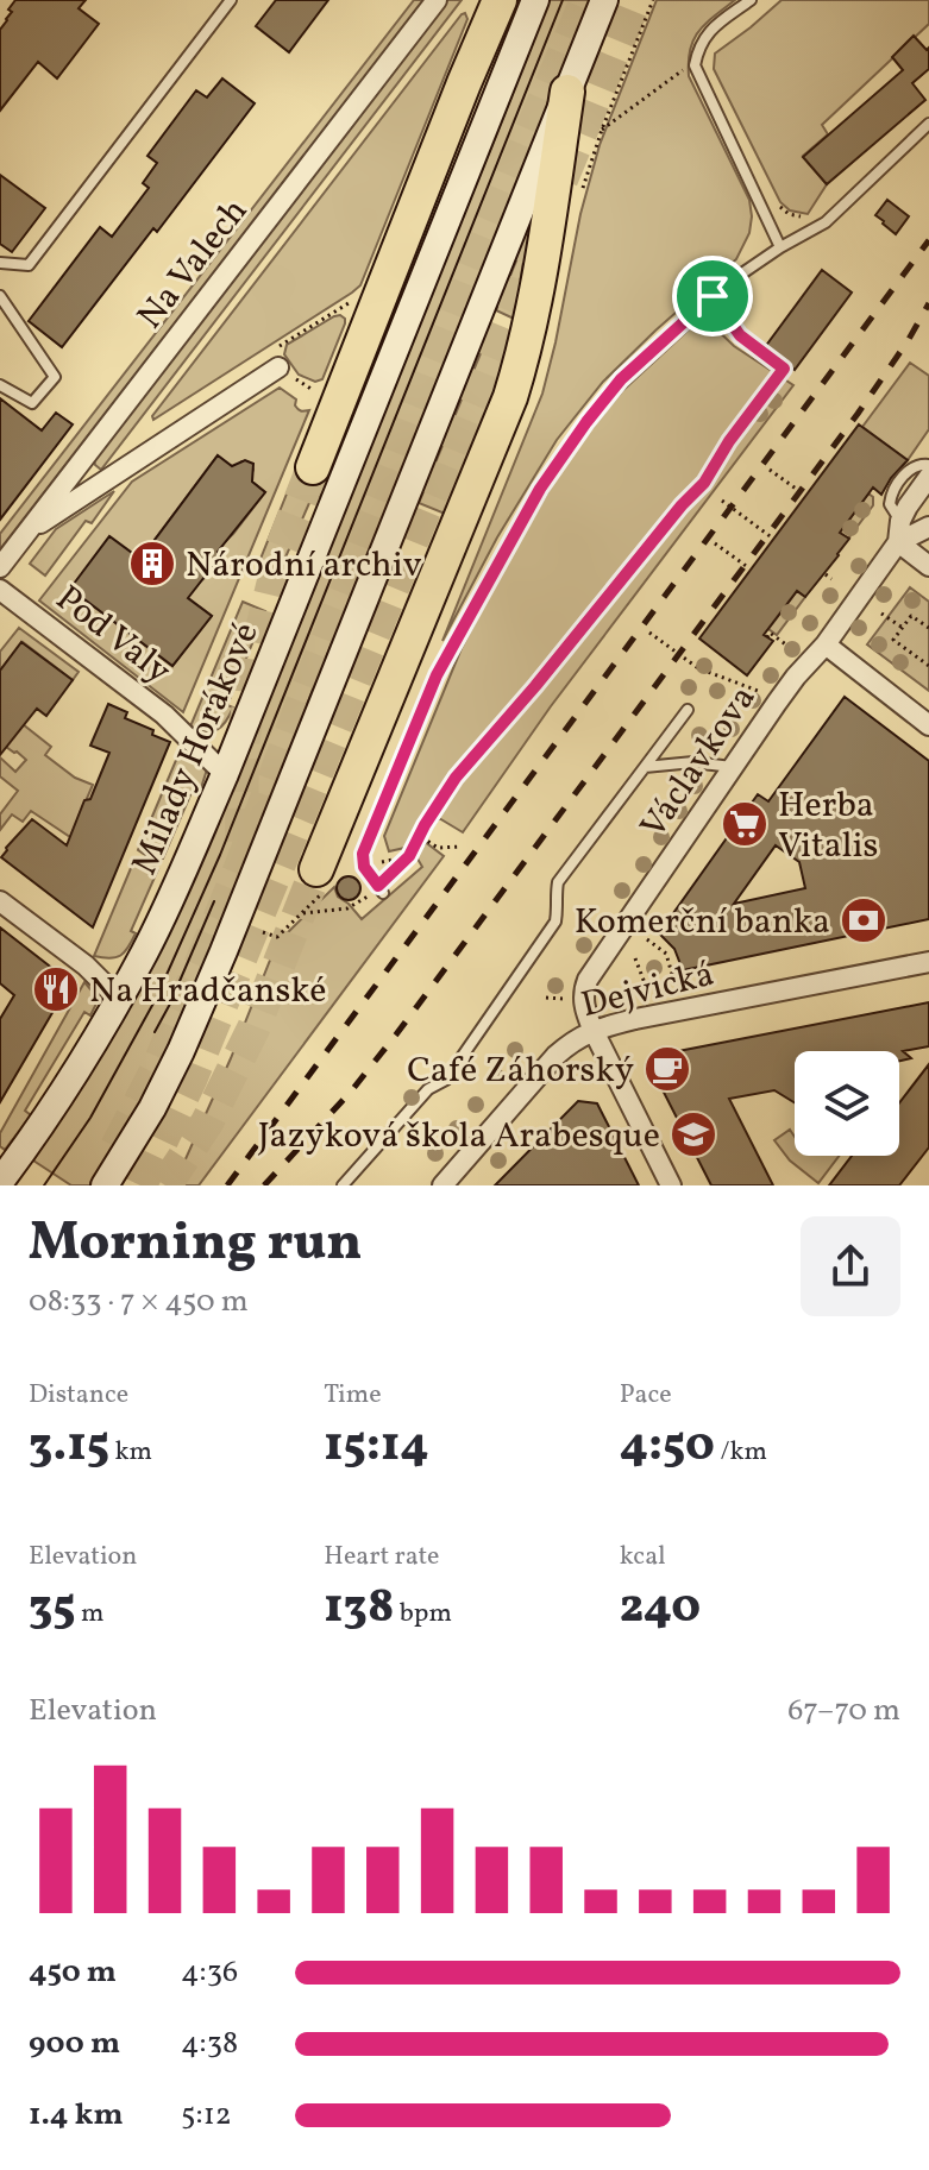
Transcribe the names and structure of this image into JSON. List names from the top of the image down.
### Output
{
  "streets": {
    "main road": ["Milady Horákové"],
    "street": [
      "Na Valech",
      "Pod Valy",
      "Václavkova",
      "Dejvická"
    ]
  },
  "crossings": [
    ["Pod Valy", "Milady Horákové"],
    ["Václavkova", "Dejvická"]
  ],
  "places": {
    "building": ["Národní archiv"],
    "supermarket": ["Herba Vitalis"],
    "bank": ["Komerční banka"],
    "restaurant": ["Na Hradčanské"],
    "cafe": ["Café Záhorský"],
    "school or university": ["Jazyková škola Arabesque"]
  },
  "page": {
    "heading": ["Morning run", "08:33 · 7 × 450 m"],
    "stats": [
      ["Distance", "3.15 km"],
      ["Time", "15:14"],
      ["Pace", "4:50 /km"],
      ["Elevation", "35 m"],
      ["Heart rate", "138 bpm"],
      ["kcal", "240"]
    ],
    "chart": ["Elevation", "67–70 m"],
    "list": [
      {
        "name": "450 m",
        "note": "4:36"
      },
      {
        "name": "900 m",
        "note": "4:38"
      },
      {
        "name": "1.4 km",
        "note": "5:12"
      }
    ]
  }
}
